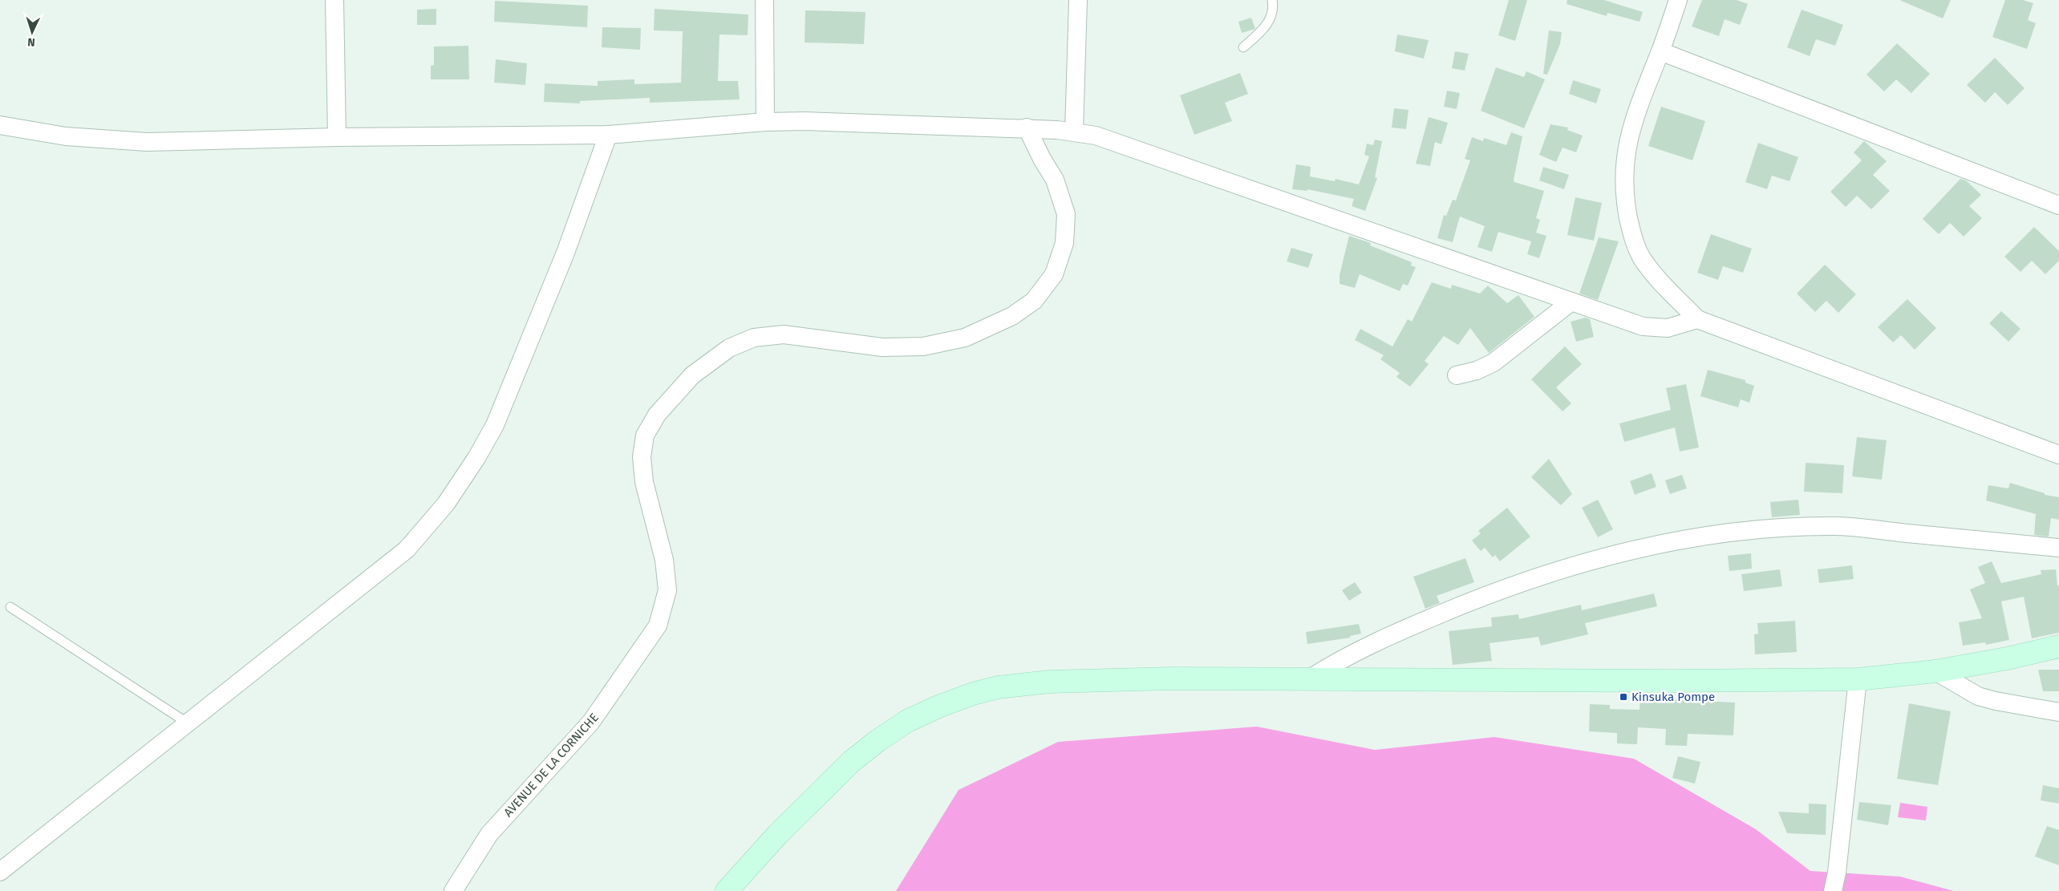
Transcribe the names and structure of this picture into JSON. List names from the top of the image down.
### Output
{
  "streets": {
    "street": ["AVENUE DE LA CORNICHE"]
  },
  "places": {
    "transit": ["Kinsuka Pompe"]
  },
  "north": "bottom"
}
